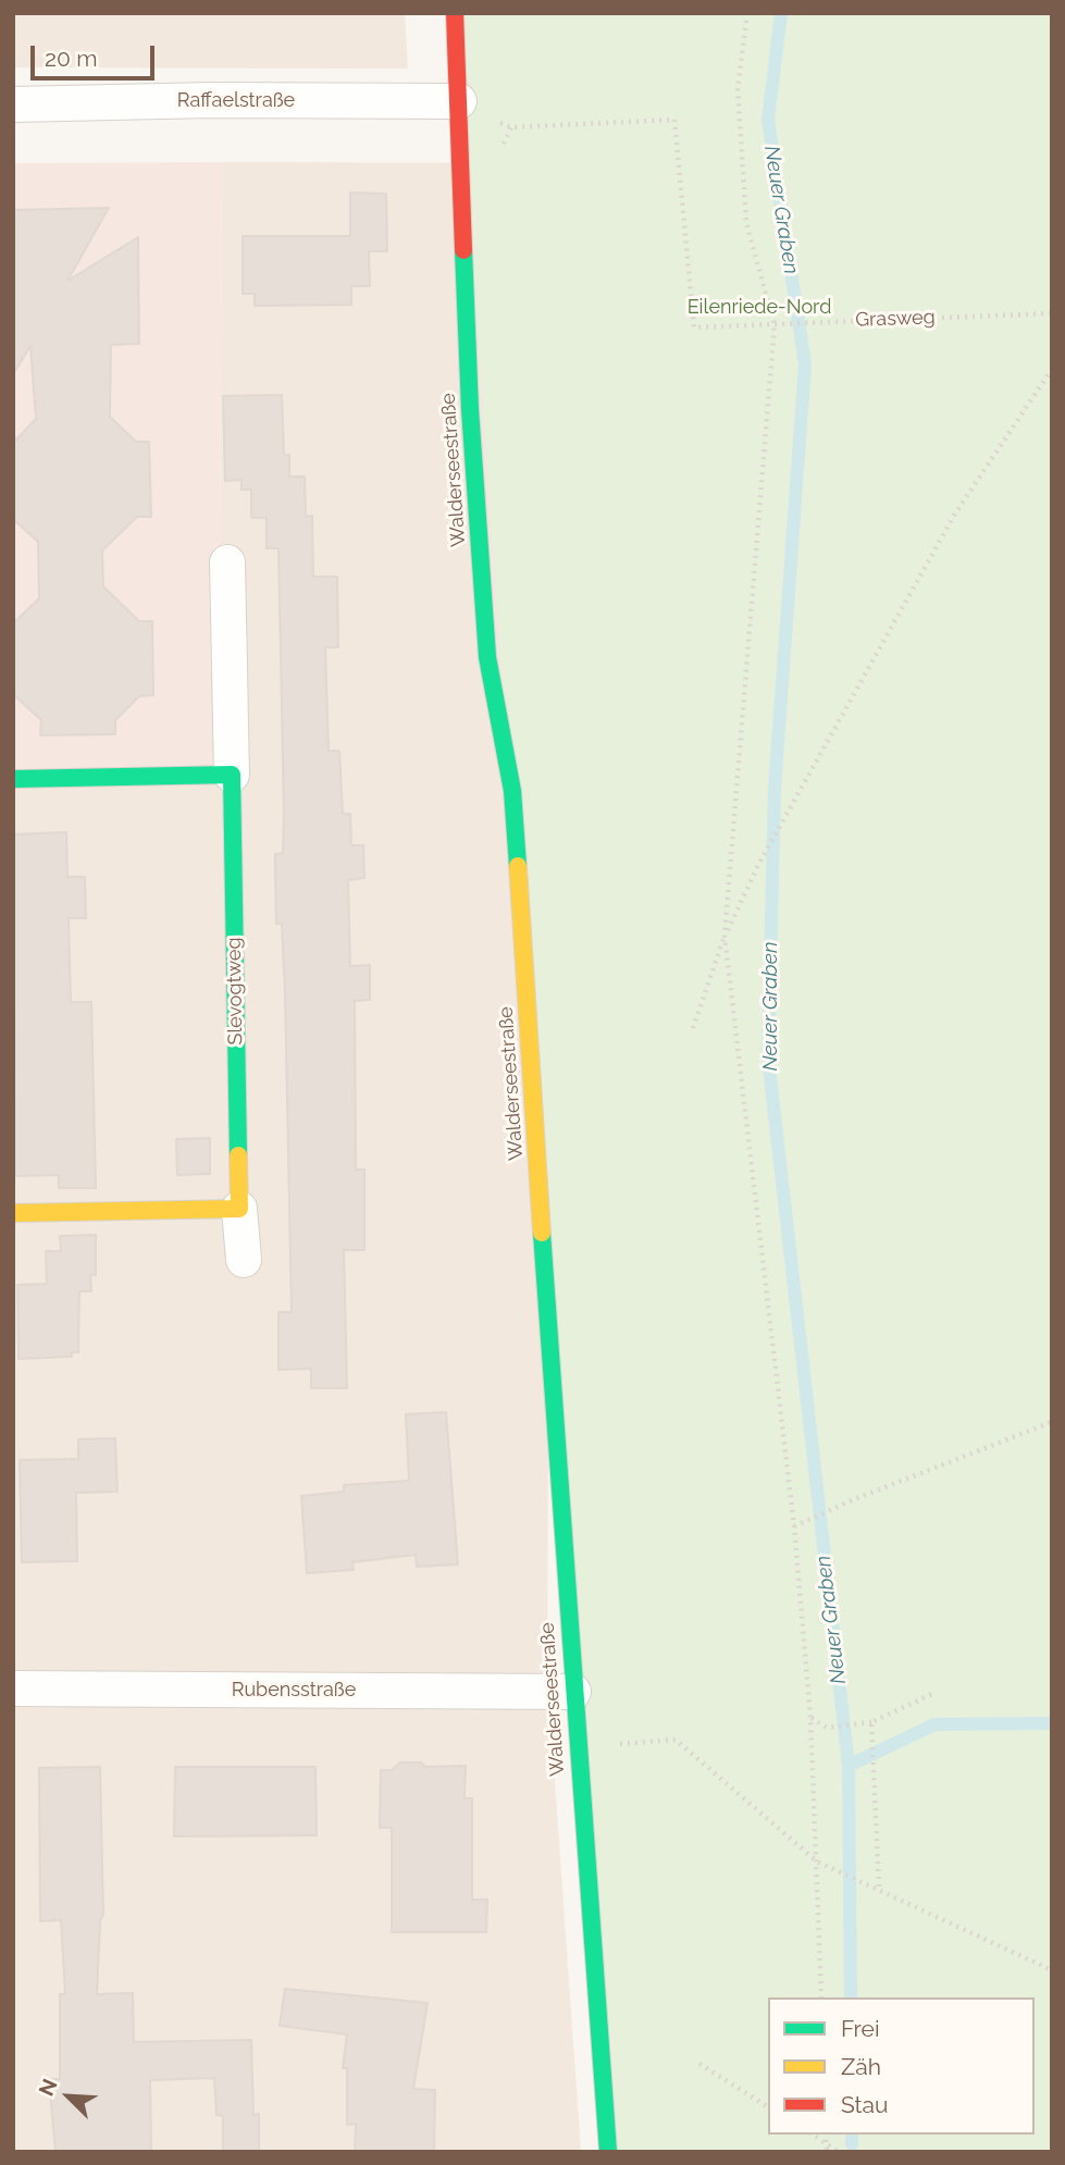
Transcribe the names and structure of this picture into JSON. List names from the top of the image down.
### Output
{
  "streets": {
    "street": [
      "Raffaelstraße",
      "Walderseestraße",
      "Slevogtweg",
      "Rubensstraße"
    ],
    "path": ["Grasweg"]
  },
  "crossings": [
    ["Raffaelstraße", "Grasweg"],
    ["Raffaelstraße", "Walderseestraße"],
    ["Grasweg", "Walderseestraße"],
    ["Walderseestraße", "Rubensstraße"]
  ],
  "water": ["Neuer Graben"],
  "parks": ["Eilenriede-Nord"],
  "legend": ["Frei", "Zäh", "Stau"],
  "scale_bar": "20 m",
  "north": "top left"
}
